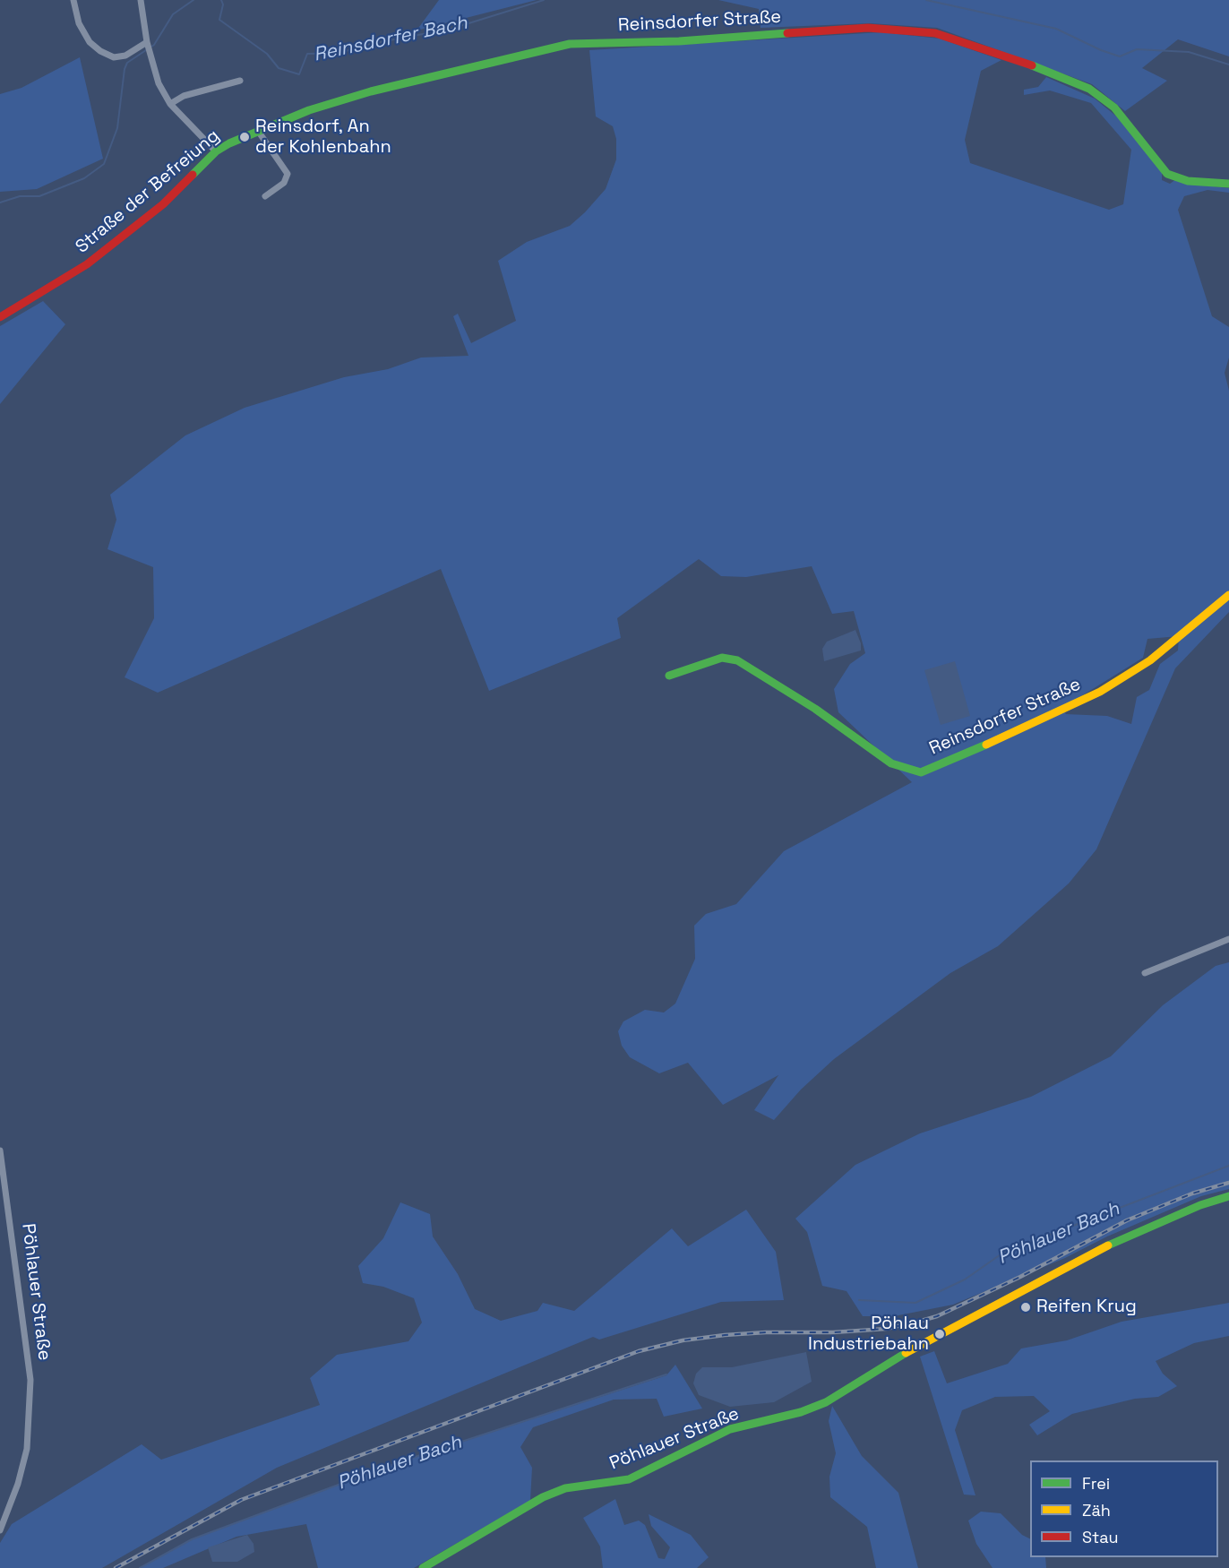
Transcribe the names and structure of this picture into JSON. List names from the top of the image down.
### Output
{
  "streets": {
    "street": ["Reinsdorfer Straße", "Straße der Befreiung", "Pöhlauer Straße"]
  },
  "crossings": [
    ["Reinsdorfer Straße", "Straße der Befreiung"]
  ],
  "water": ["Reinsdorfer Bach", "Pöhlauer Bach"],
  "places": ["Reinsdorf, An der Kohlenbahn", "Reifen Krug", "Pöhlau Industriebahn"],
  "legend": ["Frei", "Zäh", "Stau"]
}
